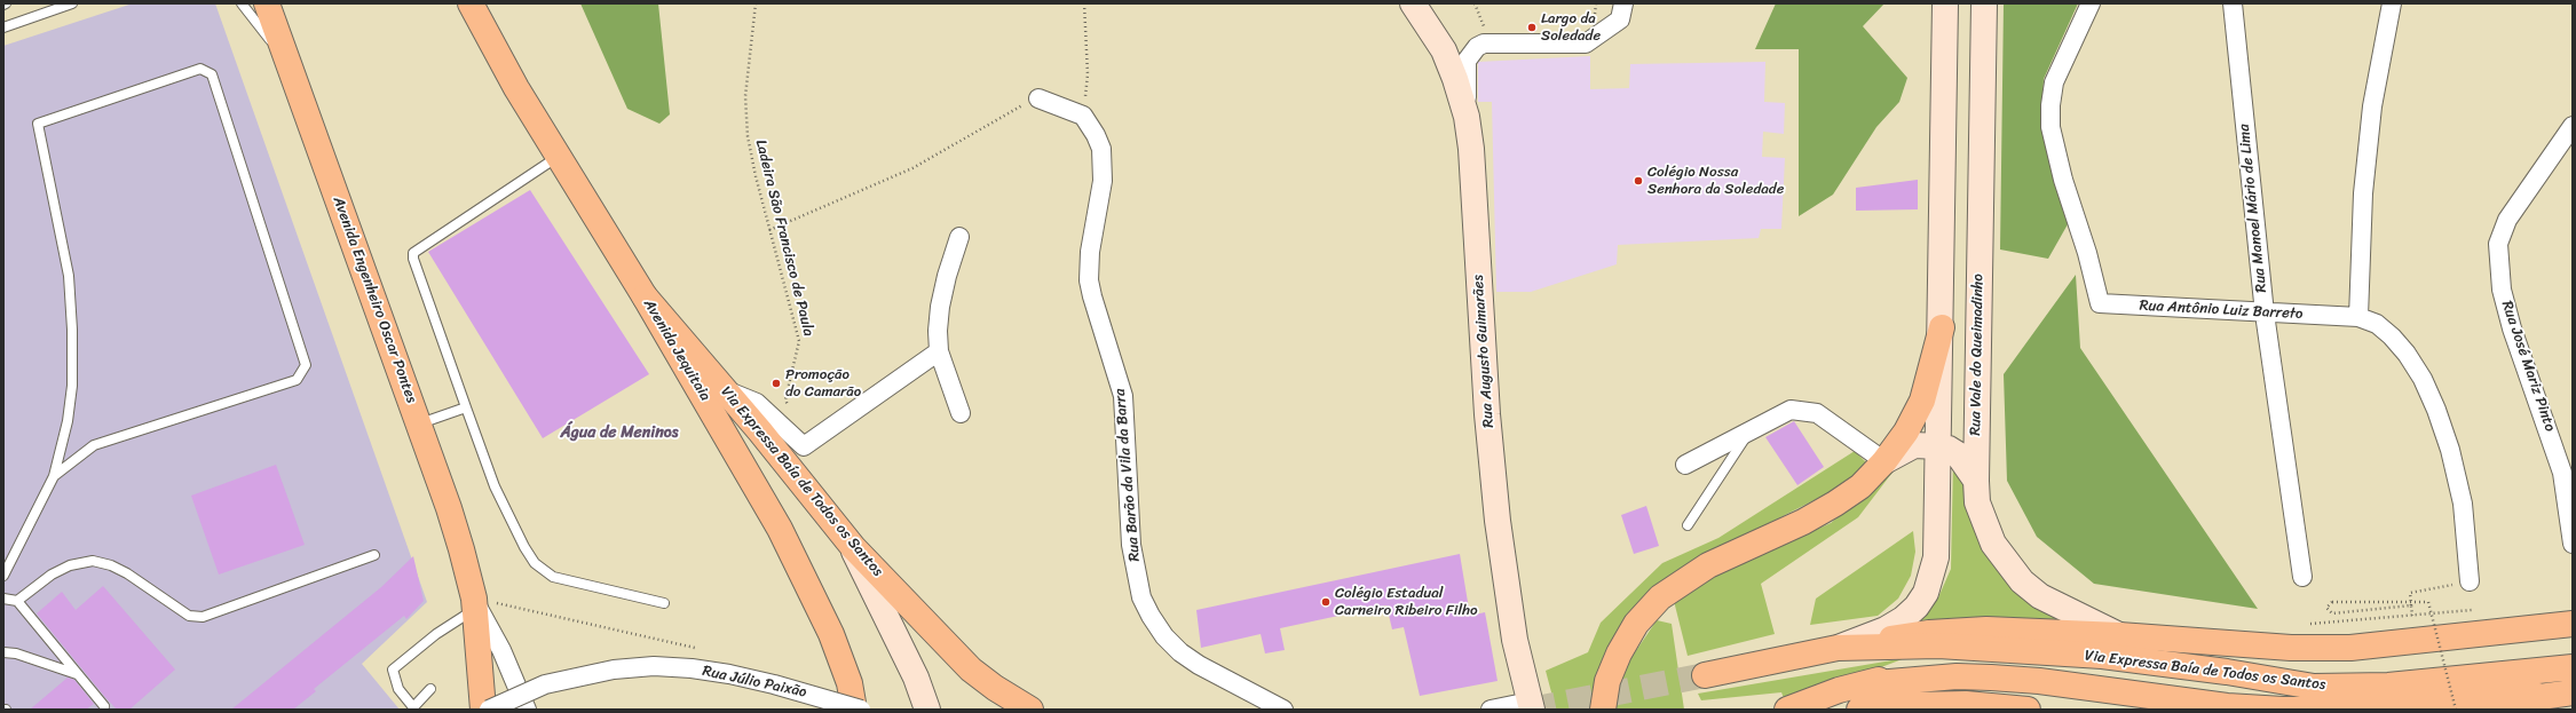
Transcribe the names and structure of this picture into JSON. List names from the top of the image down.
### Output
{
  "streets": {
    "main road": ["Avenida Engenheiro Oscar Pontes", "Avenida Jequitaia", "Via Expressa Baía de Todos os Santos"],
    "street": [
      "Rua Manoel Mário de Lima",
      "Rua Antônio Luiz Barreto",
      "Rua Augusto Guimarães",
      "Rua Vale do Queimadinho",
      "Rua José Mariz Pinto",
      "Rua Barão da Vila da Barra",
      "Rua Júlio Paixão"
    ],
    "path": ["Ladeira São Francisco de Paula"]
  },
  "crossings": [
    ["Rua Manoel Mário de Lima", "Rua Antônio Luiz Barreto"],
    ["Avenida Jequitaia", "Via Expressa Baía de Todos os Santos"],
    ["Rua Vale do Queimadinho", "Via Expressa Baía de Todos os Santos"]
  ],
  "districts": ["Água de Meninos"],
  "places": [
    "Largo da Soledade",
    "Colégio Nossa Senhora da Soledade",
    "Promoção do Camarão",
    "Colégio Estadual Carneiro Ribeiro Filho"
  ]
}
